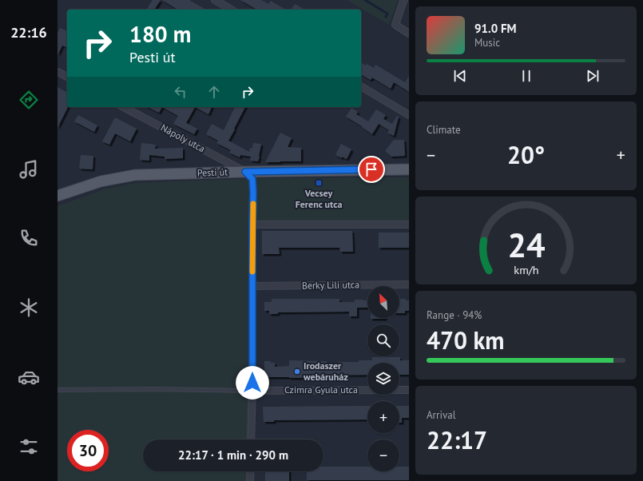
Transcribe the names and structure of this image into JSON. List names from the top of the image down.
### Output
{
  "streets": {
    "main road": ["Pesti út"],
    "street": ["Nápoly utca", "Berky Lili utca", "Czimra Gyula utca"]
  },
  "crossings": [
    ["Nápoly utca", "Pesti út"]
  ],
  "places": {
    "transit": ["Vecsey Ferenc utca"],
    "other": ["Irodaszer webáruház"]
  },
  "north": "top left",
  "page": {
    "tabs": "22:16",
    "turn": ["180 m", "Pesti út"],
    "song": ["91.0 FM", "Music"],
    "tile": [
      "Climate",
      ["Range · 94%", "470 km"],
      ["Arrival", "22:17"]
    ],
    "heat": ["−", "20°", "+"],
    "map_buttons": ["+", "−"],
    "limit": "30",
    "trip": "22:17 · 1 min · 290 m",
    "gauge": ["24", "km/h"]
  }
}
